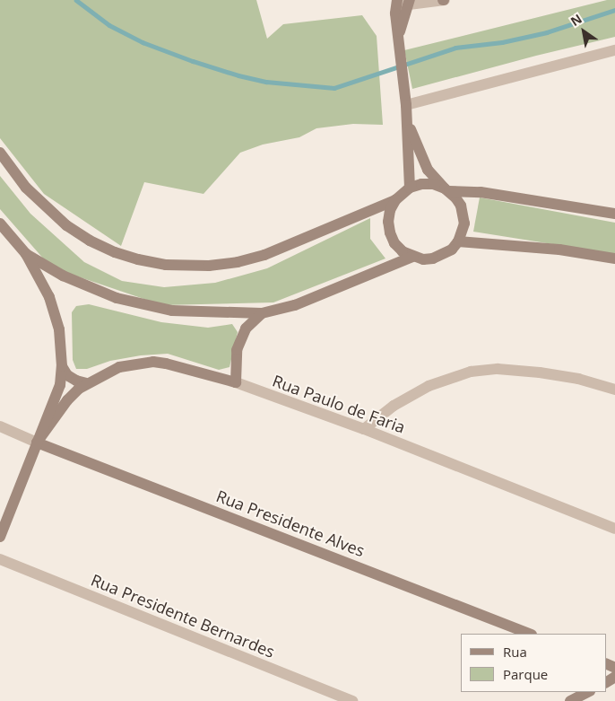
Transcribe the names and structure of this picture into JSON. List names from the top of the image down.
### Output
{
  "streets": {
    "street": ["Rua Paulo de Faria", "Rua Presidente Alves", "Rua Presidente Bernardes"]
  },
  "crossings": [
    ["Rua Paulo de Faria", "Rua Presidente Alves"]
  ],
  "legend": ["Rua", "Parque"],
  "north": "top left"
}
